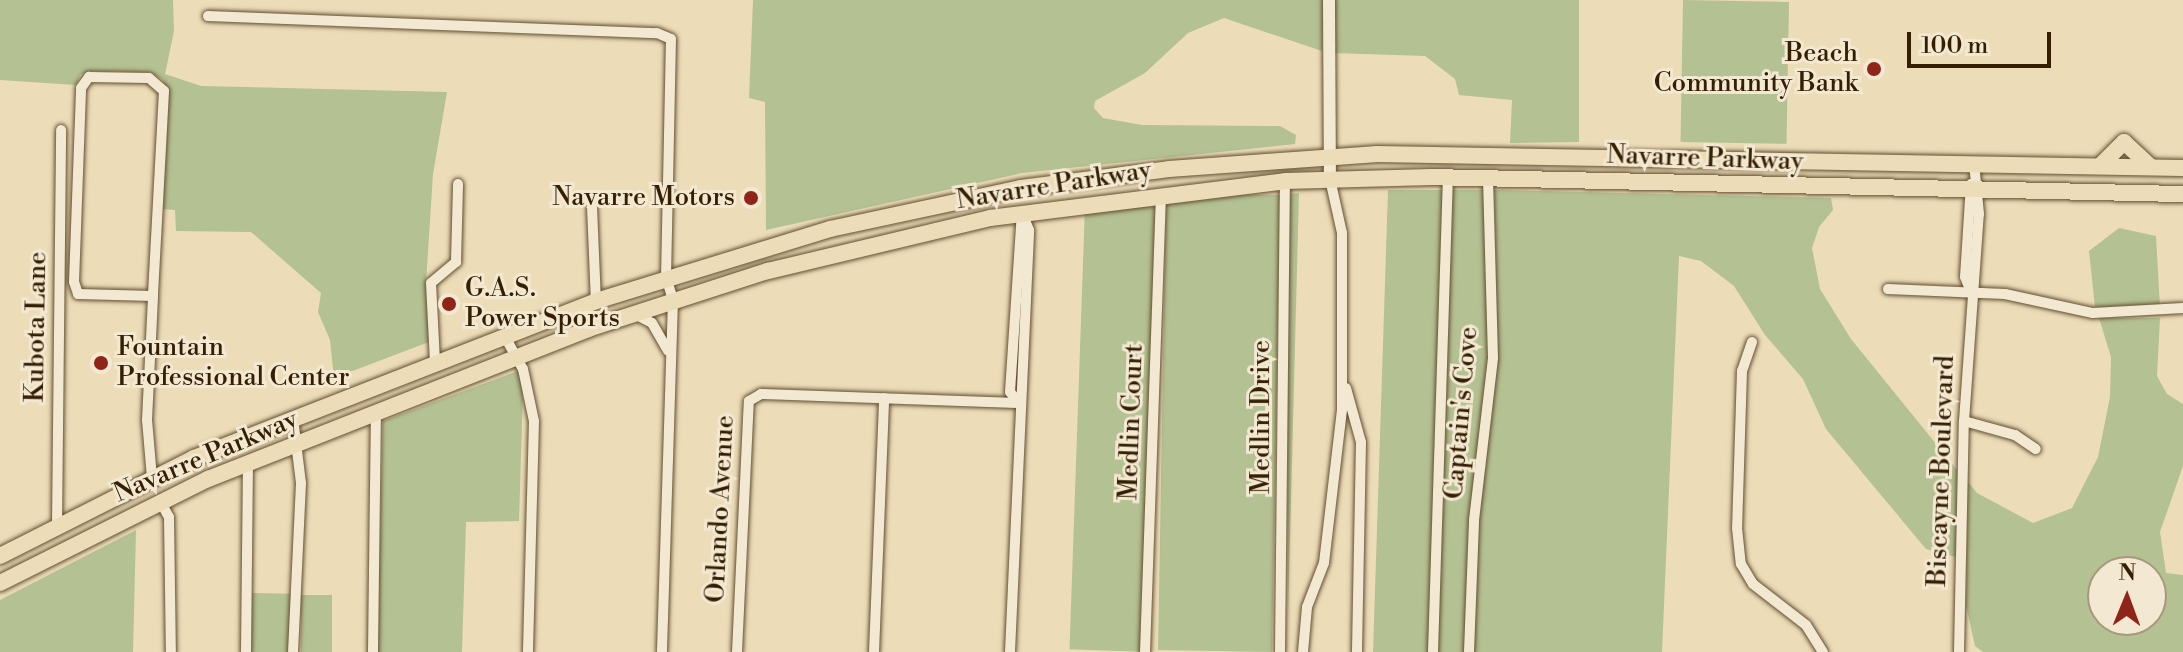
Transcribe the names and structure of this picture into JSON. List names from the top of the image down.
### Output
{
  "streets": {
    "highway": ["Navarre Parkway"],
    "street": [
      "Kubota Lane",
      "Captain's Cove",
      "Medlin Drive",
      "Medlin Court",
      "Biscayne Boulevard",
      "Orlando Avenue"
    ]
  },
  "crossings": [
    ["Navarre Parkway", "Kubota Lane"],
    ["Navarre Parkway", "Captain's Cove"],
    ["Navarre Parkway", "Medlin Drive"],
    ["Navarre Parkway", "Medlin Court"],
    ["Navarre Parkway", "Biscayne Boulevard"]
  ],
  "places": [
    "Beach Community Bank",
    "Navarre Motors",
    "G.A.S. Power Sports",
    "Fountain Professional Center"
  ],
  "scale_bar": "100 m",
  "north": "top"
}
